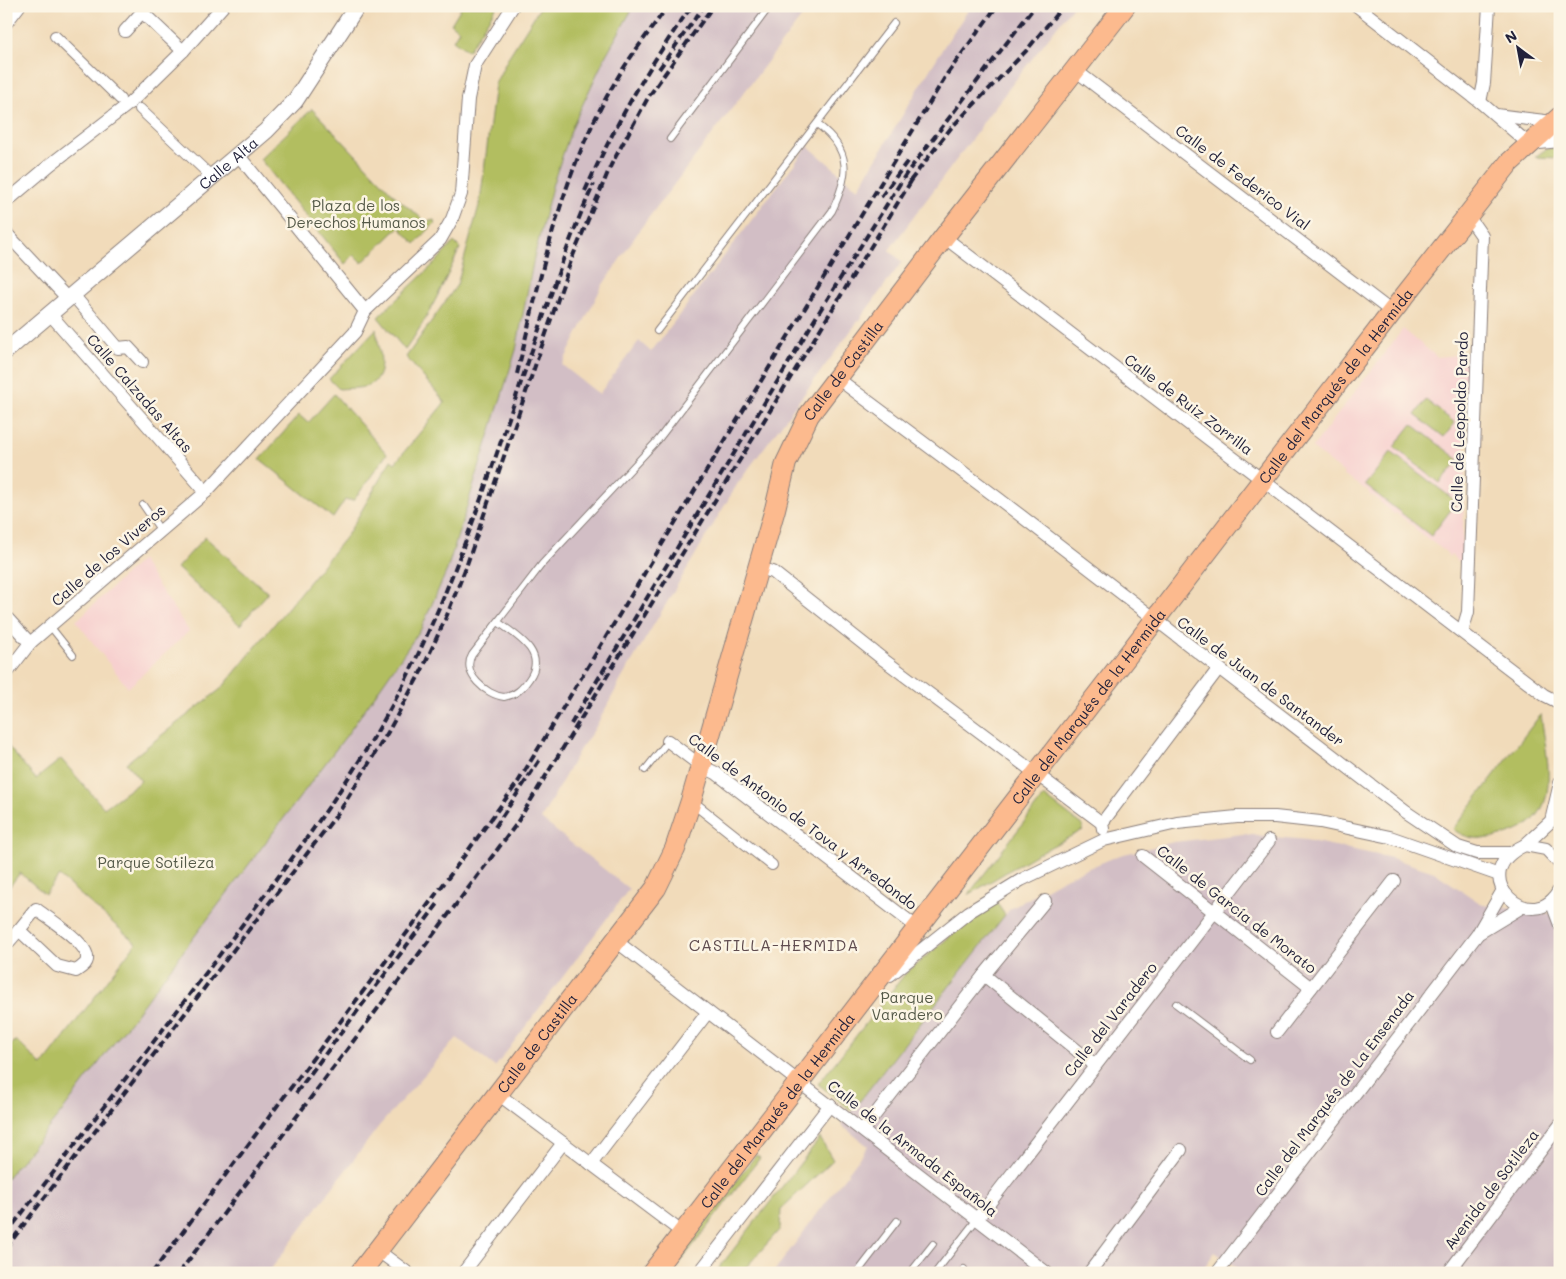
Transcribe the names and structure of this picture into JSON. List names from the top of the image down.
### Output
{
  "streets": {
    "main road": ["Calle de Castilla", "Calle del Marqués de la Hermida"],
    "street": [
      "Calle Alta",
      "Calle de Federico Vial",
      "Calle Calzadas Altas",
      "Calle de Ruiz Zorrilla",
      "Calle de Leopoldo Pardo",
      "Calle de los Viveros",
      "Calle de Juan de Santander",
      "Calle de Antonio de Tova y Arredondo",
      "Calle de García de Morato",
      "Calle del Varadero",
      "Calle del Marqués de La Ensenada",
      "Calle de la Armada Española",
      "Avenida de Sotileza"
    ]
  },
  "crossings": [
    ["Calle Alta", "Calle Calzadas Altas"],
    ["Calle de Federico Vial", "Calle de Castilla"],
    ["Calle de Federico Vial", "Calle del Marqués de la Hermida"],
    ["Calle de Castilla", "Calle de Ruiz Zorrilla"],
    ["Calle de Castilla", "Calle de Juan de Santander"],
    ["Calle de Castilla", "Calle de Antonio de Tova y Arredondo"],
    ["Calle de Castilla", "Calle de la Armada Española"],
    ["Calle del Marqués de la Hermida", "Calle de Ruiz Zorrilla"],
    ["Calle del Marqués de la Hermida", "Calle de Leopoldo Pardo"],
    ["Calle del Marqués de la Hermida", "Calle de Juan de Santander"],
    ["Calle del Marqués de la Hermida", "Calle de Antonio de Tova y Arredondo"],
    ["Calle del Marqués de la Hermida", "Calle de la Armada Española"],
    ["Calle Calzadas Altas", "Calle de los Viveros"],
    ["Calle de Ruiz Zorrilla", "Calle de Leopoldo Pardo"],
    ["Calle de García de Morato", "Calle del Varadero"],
    ["Calle del Varadero", "Calle de la Armada Española"]
  ],
  "districts": ["CASTILLA-HERMIDA"],
  "parks": ["Plaza de los Derechos Humanos", "Parque Sotileza", "Parque Varadero"],
  "north": "top left"
}
